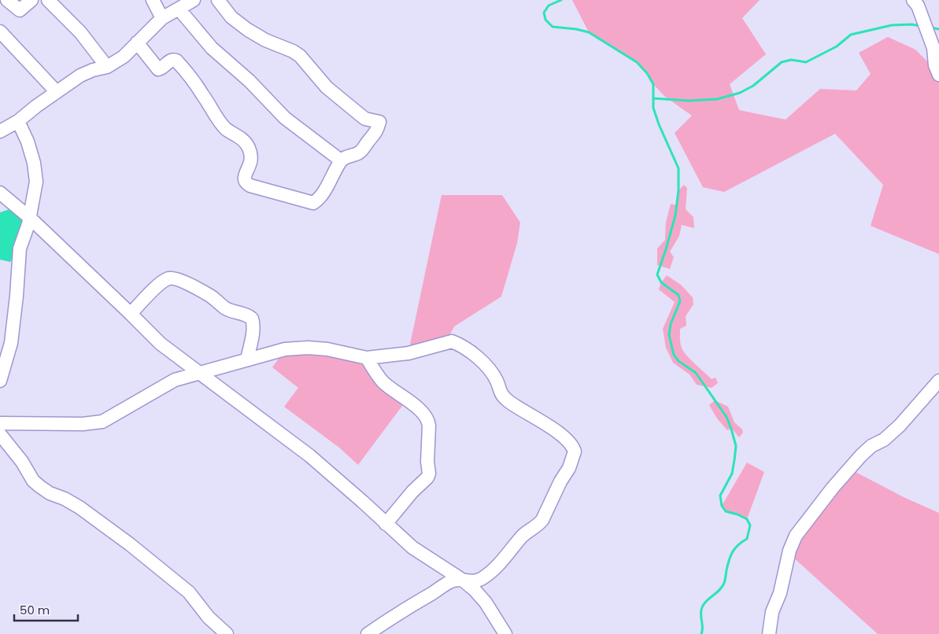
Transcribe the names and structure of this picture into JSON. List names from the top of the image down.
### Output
{
  "scale_bar": "50 m"
}
